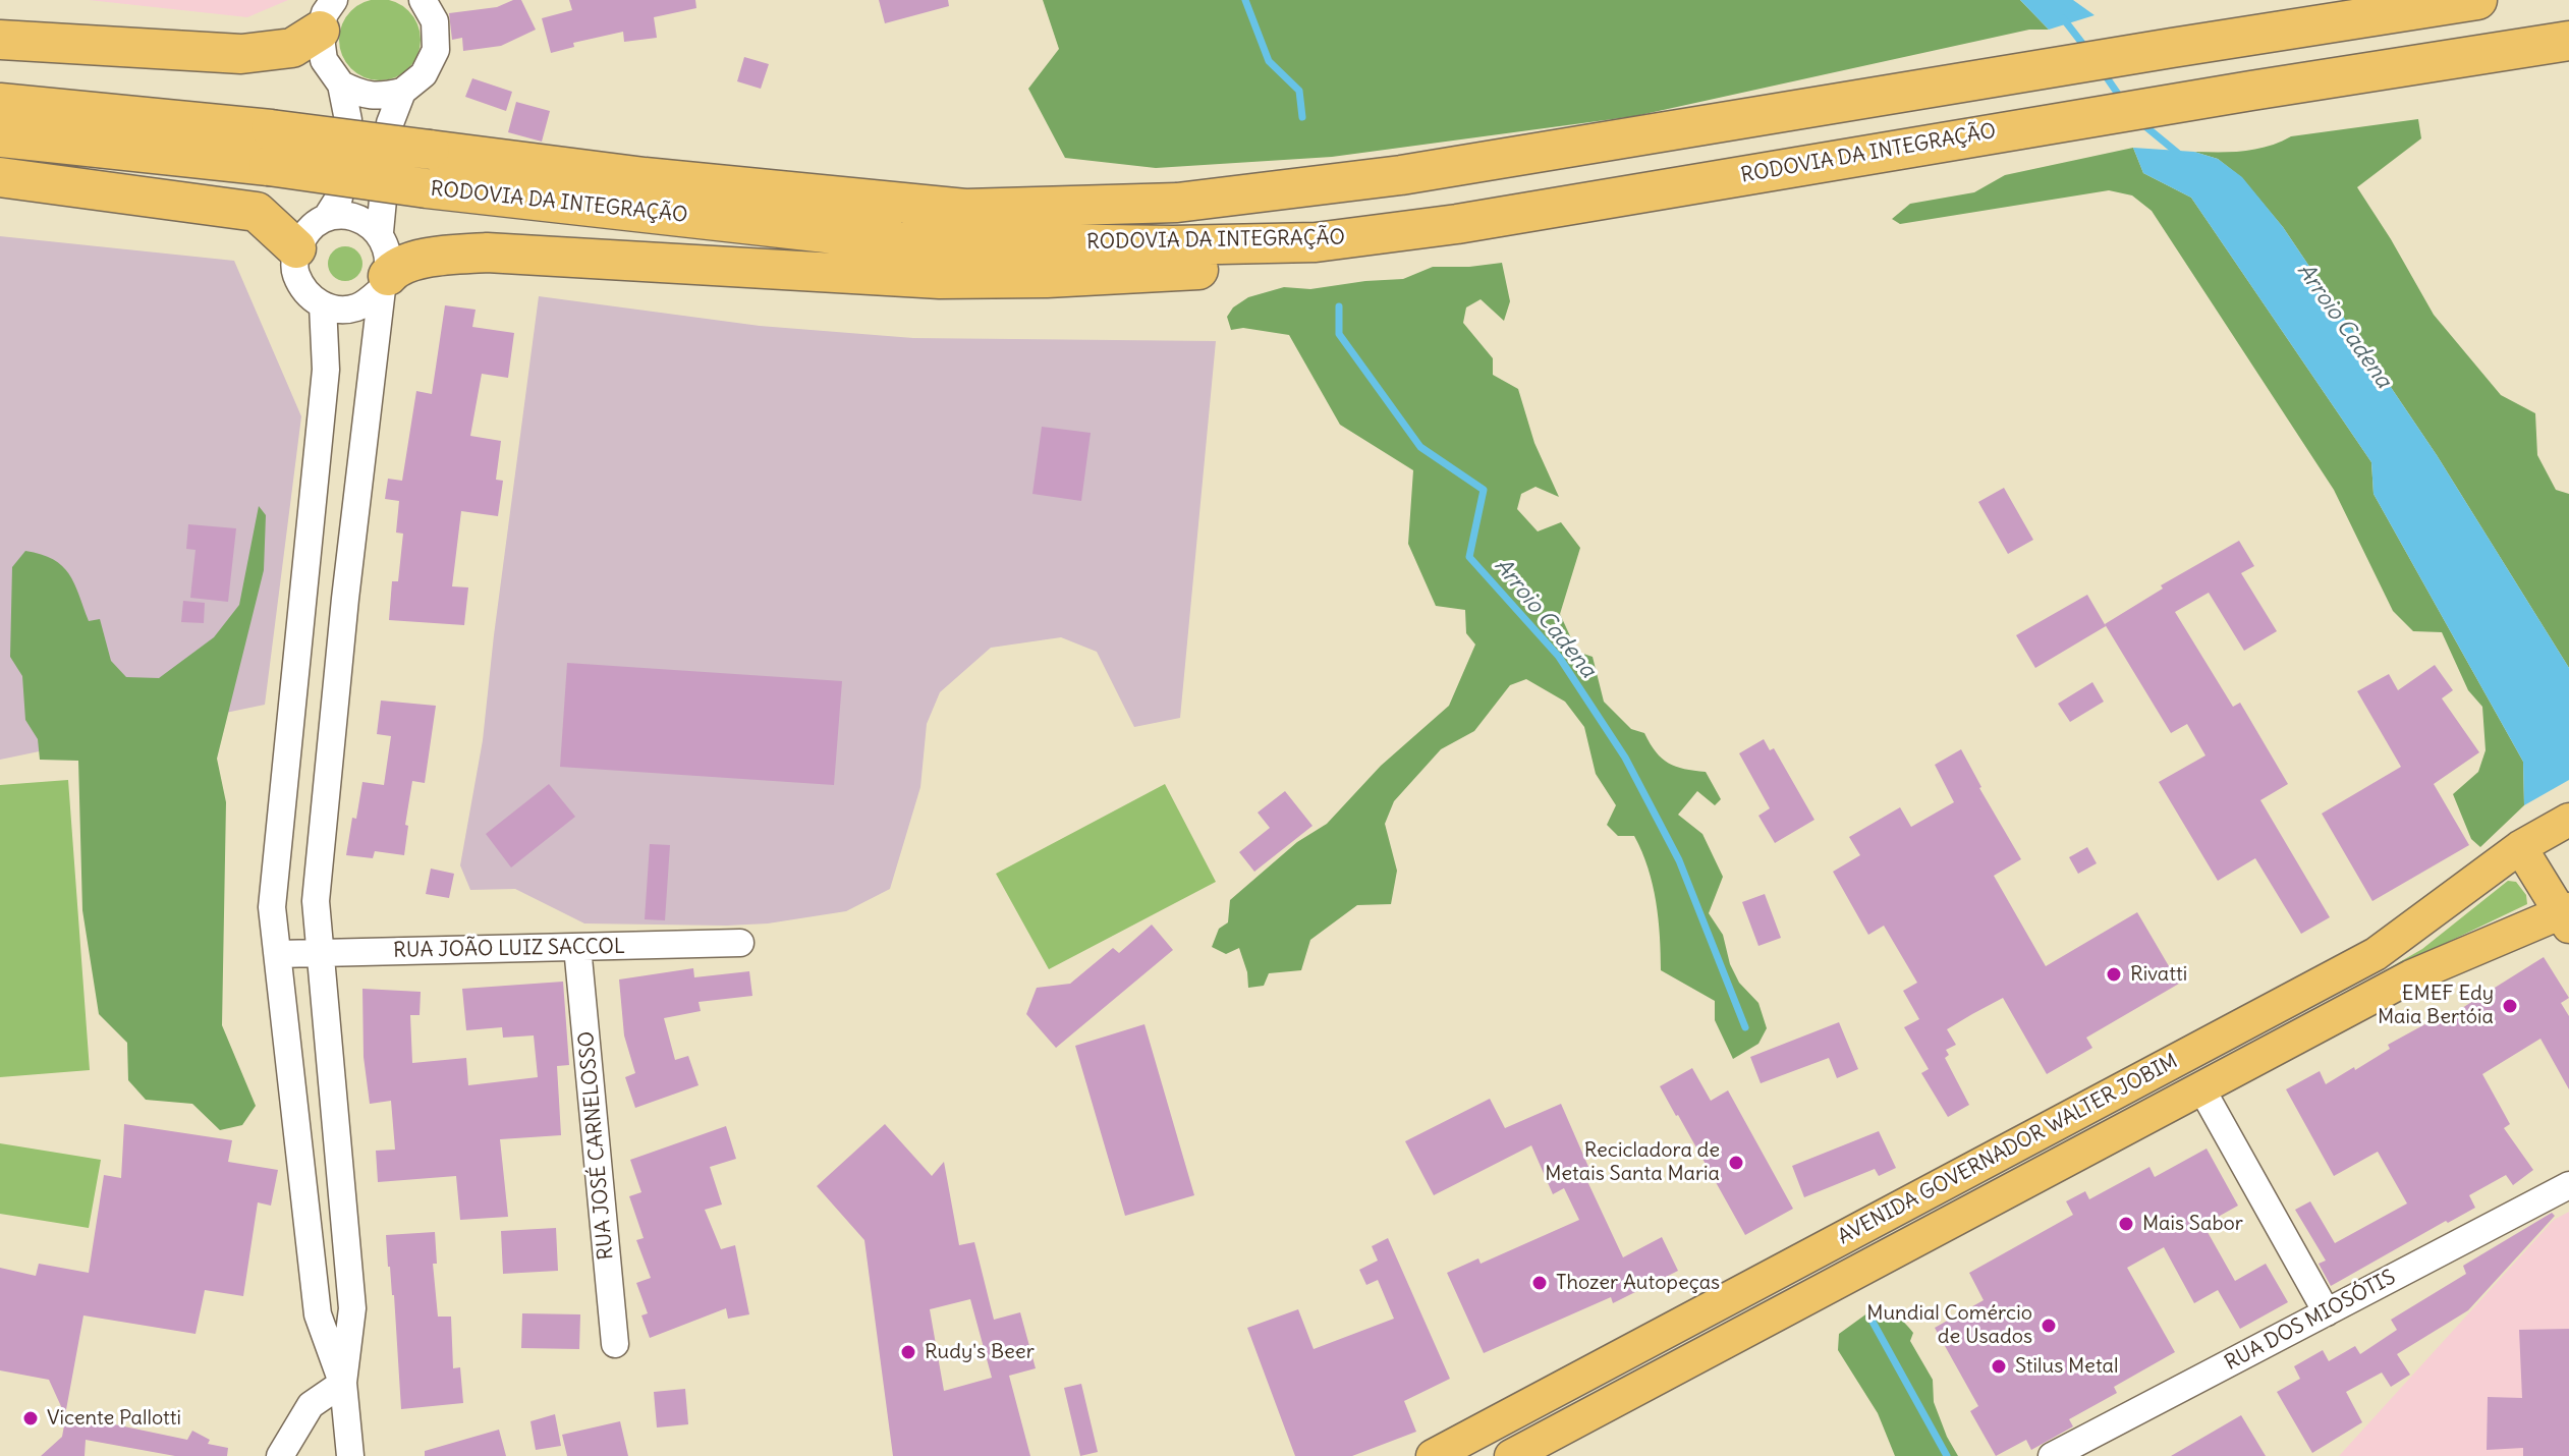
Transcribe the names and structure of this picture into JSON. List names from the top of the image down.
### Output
{
  "streets": {
    "highway": ["RODOVIA DA INTEGRAÇÃO"],
    "main road": ["AVENIDA GOVERNADOR WALTER JOBIM"],
    "street": ["RUA JOÃO LUIZ SACCOL", "RUA JOSÉ CARNELOSSO", "RUA DOS MIOSÓTIS"]
  },
  "crossings": [
    ["RUA JOÃO LUIZ SACCOL", "RUA JOSÉ CARNELOSSO"]
  ],
  "water": ["Arroio Cadena"],
  "places": [
    "Rivatti",
    "EMEF Edy Maia Bertóia",
    "Recicladora de Metais Santa Maria",
    "Mais Sabor",
    "Thozer Autopeças",
    "Mundial Comércio de Usados",
    "Rudy's Beer",
    "Stilus Metal",
    "Vicente Pallotti"
  ]
}
